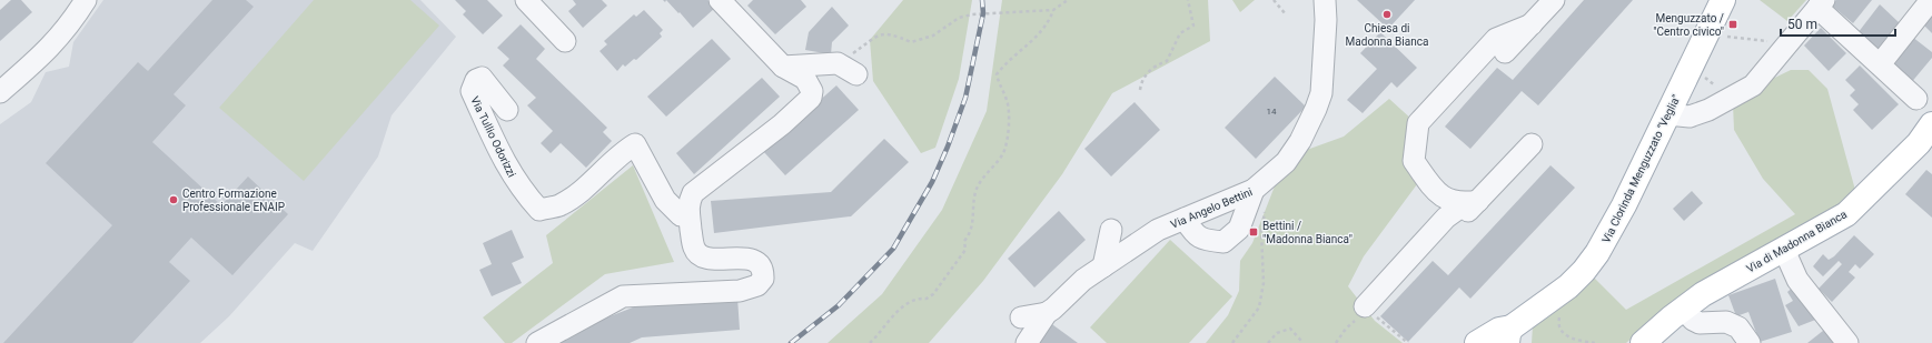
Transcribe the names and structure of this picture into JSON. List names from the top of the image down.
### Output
{
  "streets": {
    "main road": ["Via Clorinda Menguzzato \"Veglia\"", "Via di Madonna Bianca"],
    "street": ["Via Tullio Odorizzi", "Via Angelo Bettini"]
  },
  "places": {
    "other": ["Chiesa di Madonna Bianca", "Centro Formazione Professionale ENAIP"],
    "transit": ["Menguzzato / \"Centro civico\"", "Bettini / \"Madonna Bianca\""]
  },
  "house_numbers": ["14"],
  "scale_bar": "50 m"
}
